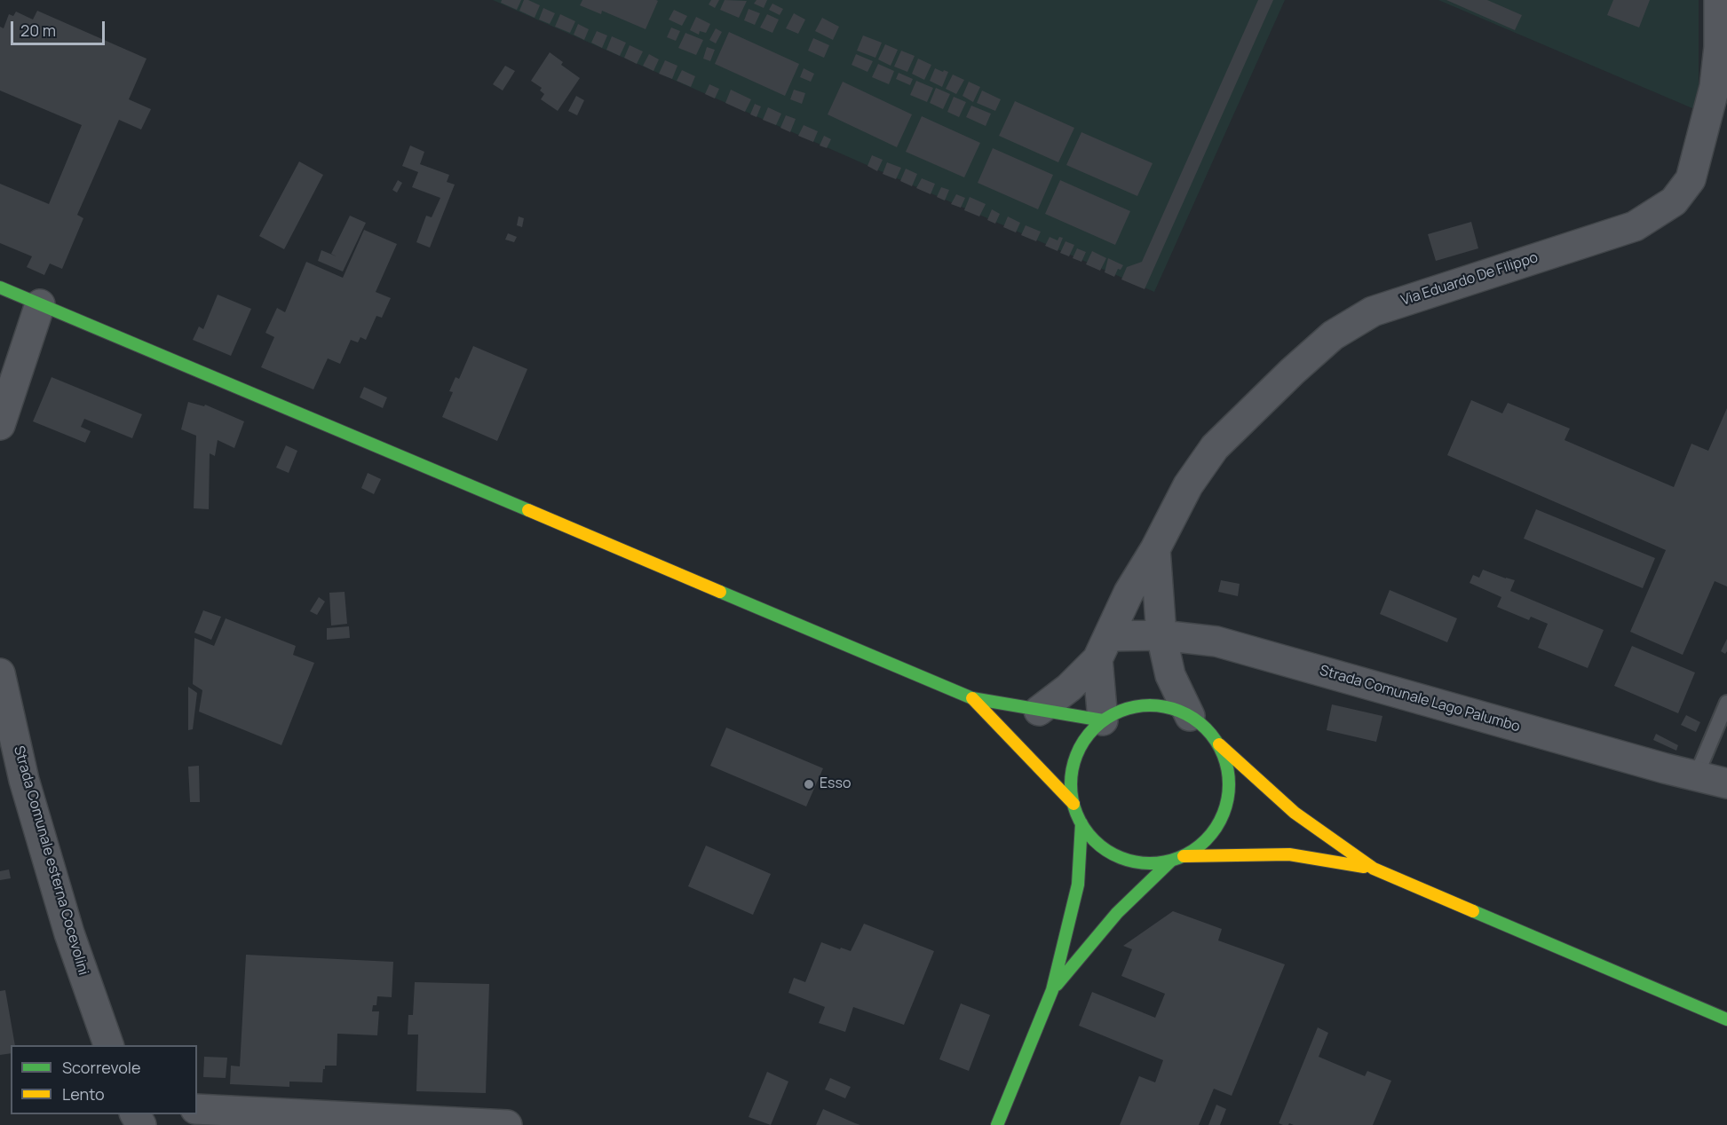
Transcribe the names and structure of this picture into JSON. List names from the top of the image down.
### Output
{
  "streets": {
    "street": ["Via Eduardo De Filippo", "Strada Comunale Lago Palumbo", "Strada Comunale esterna Cocevolini"]
  },
  "crossings": [
    ["Via Eduardo De Filippo", "Strada Comunale Lago Palumbo"]
  ],
  "places": ["Esso"],
  "legend": ["Scorrevole", "Lento"],
  "scale_bar": "20 m"
}
